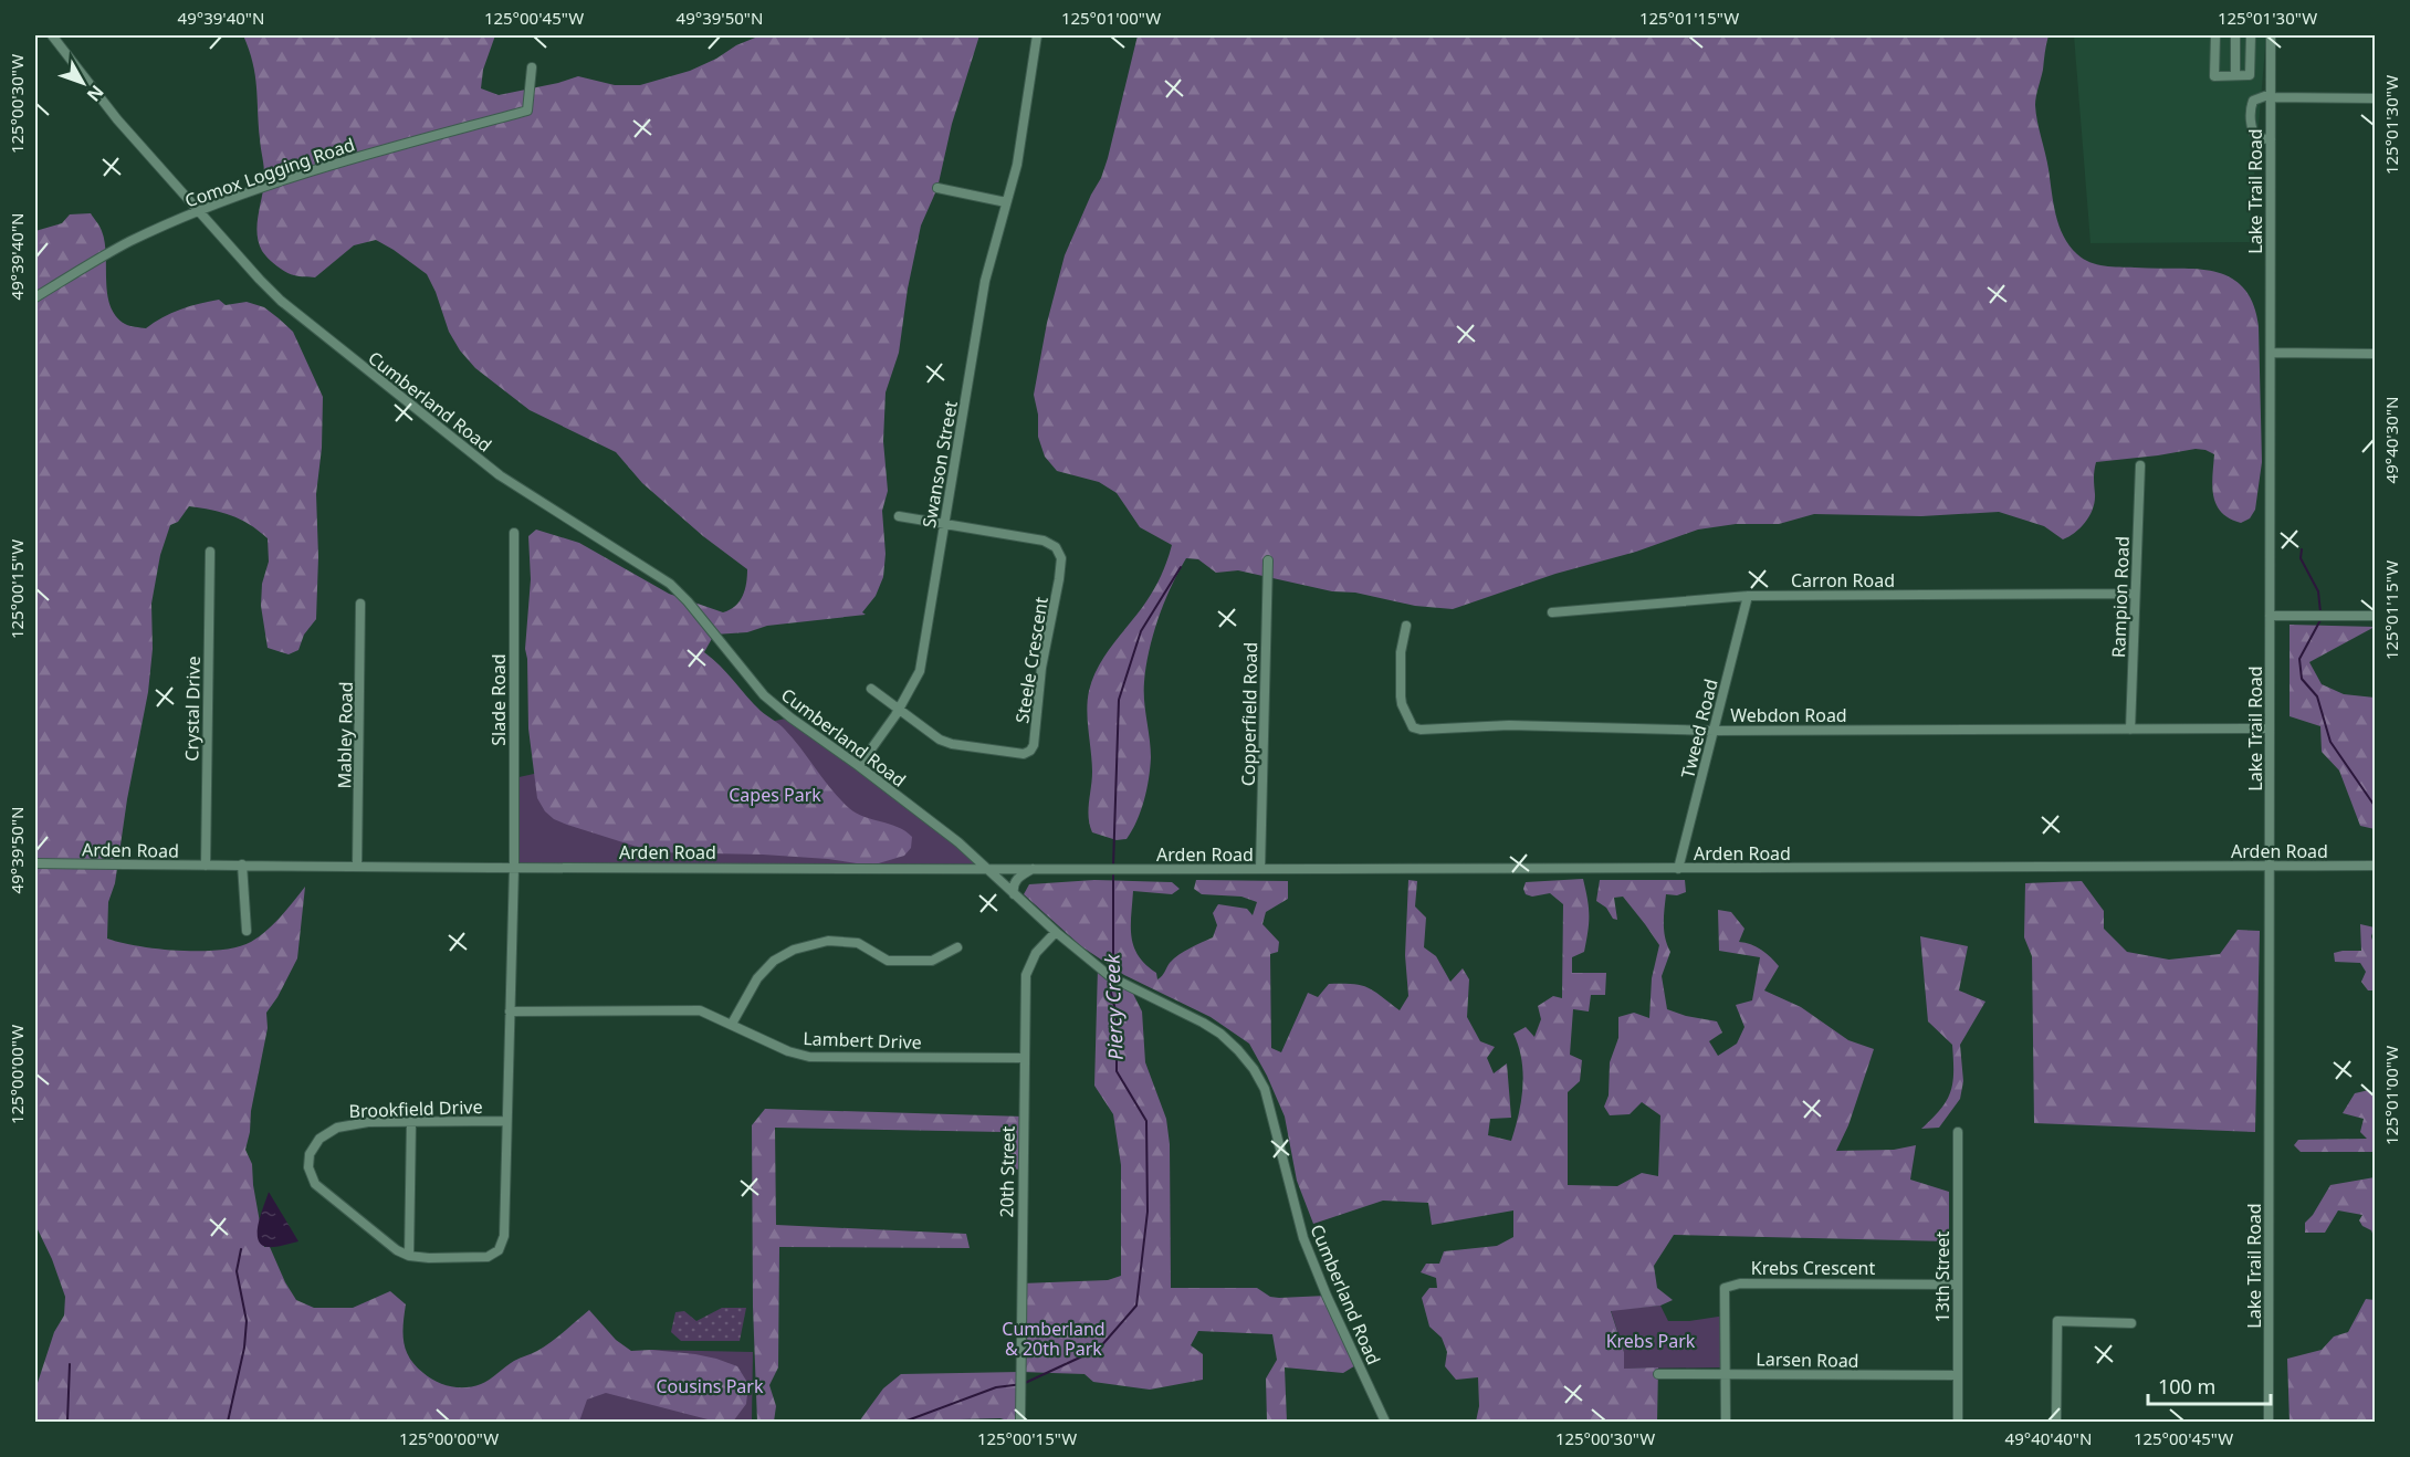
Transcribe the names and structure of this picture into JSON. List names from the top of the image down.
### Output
{
  "streets": {
    "street": [
      "Comox Logging Road",
      "Lake Trail Road",
      "Cumberland Road",
      "Swanson Street",
      "Carron Road",
      "Rampion Road",
      "Steele Crescent",
      "Slade Road",
      "Crystal Drive",
      "Copperfield Road",
      "Webdon Road",
      "Tweed Road",
      "Mabley Road",
      "Arden Road",
      "Lambert Drive",
      "Brookfield Drive",
      "20th Street",
      "Krebs Crescent",
      "13th Street",
      "Larsen Road"
    ]
  },
  "crossings": [
    ["Comox Logging Road", "Cumberland Road"],
    ["Lake Trail Road", "Webdon Road"],
    ["Lake Trail Road", "Arden Road"],
    ["Cumberland Road", "Swanson Street"],
    ["Cumberland Road", "Arden Road"],
    ["Cumberland Road", "20th Street"],
    ["Swanson Street", "Steele Crescent"],
    ["Carron Road", "Rampion Road"],
    ["Carron Road", "Tweed Road"],
    ["Rampion Road", "Webdon Road"],
    ["Slade Road", "Arden Road"],
    ["Slade Road", "Brookfield Drive"],
    ["Crystal Drive", "Arden Road"],
    ["Copperfield Road", "Arden Road"],
    ["Webdon Road", "Tweed Road"],
    ["Tweed Road", "Arden Road"],
    ["Mabley Road", "Arden Road"],
    ["Arden Road", "Brookfield Drive"],
    ["Lambert Drive", "Brookfield Drive"],
    ["Lambert Drive", "20th Street"],
    ["Krebs Crescent", "13th Street"],
    ["Krebs Crescent", "Larsen Road"],
    ["13th Street", "Larsen Road"]
  ],
  "water": ["Piercy Creek"],
  "parks": [
    "Capes Park",
    "Cumberland & 20th Park",
    "Krebs Park",
    "Cousins Park"
  ],
  "scale_bar": "100 m",
  "north": "bottom right",
  "coordinates": [
    "49°39'40\"N",
    "125°00'45\"W",
    "49°39'50\"N",
    "125°01'00\"W",
    "125°01'15\"W",
    "125°01'30\"W",
    "125°00'30\"W",
    "49°40'30\"N",
    "125°00'15\"W",
    "125°00'00\"W",
    "49°40'40\"N"
  ]
}
